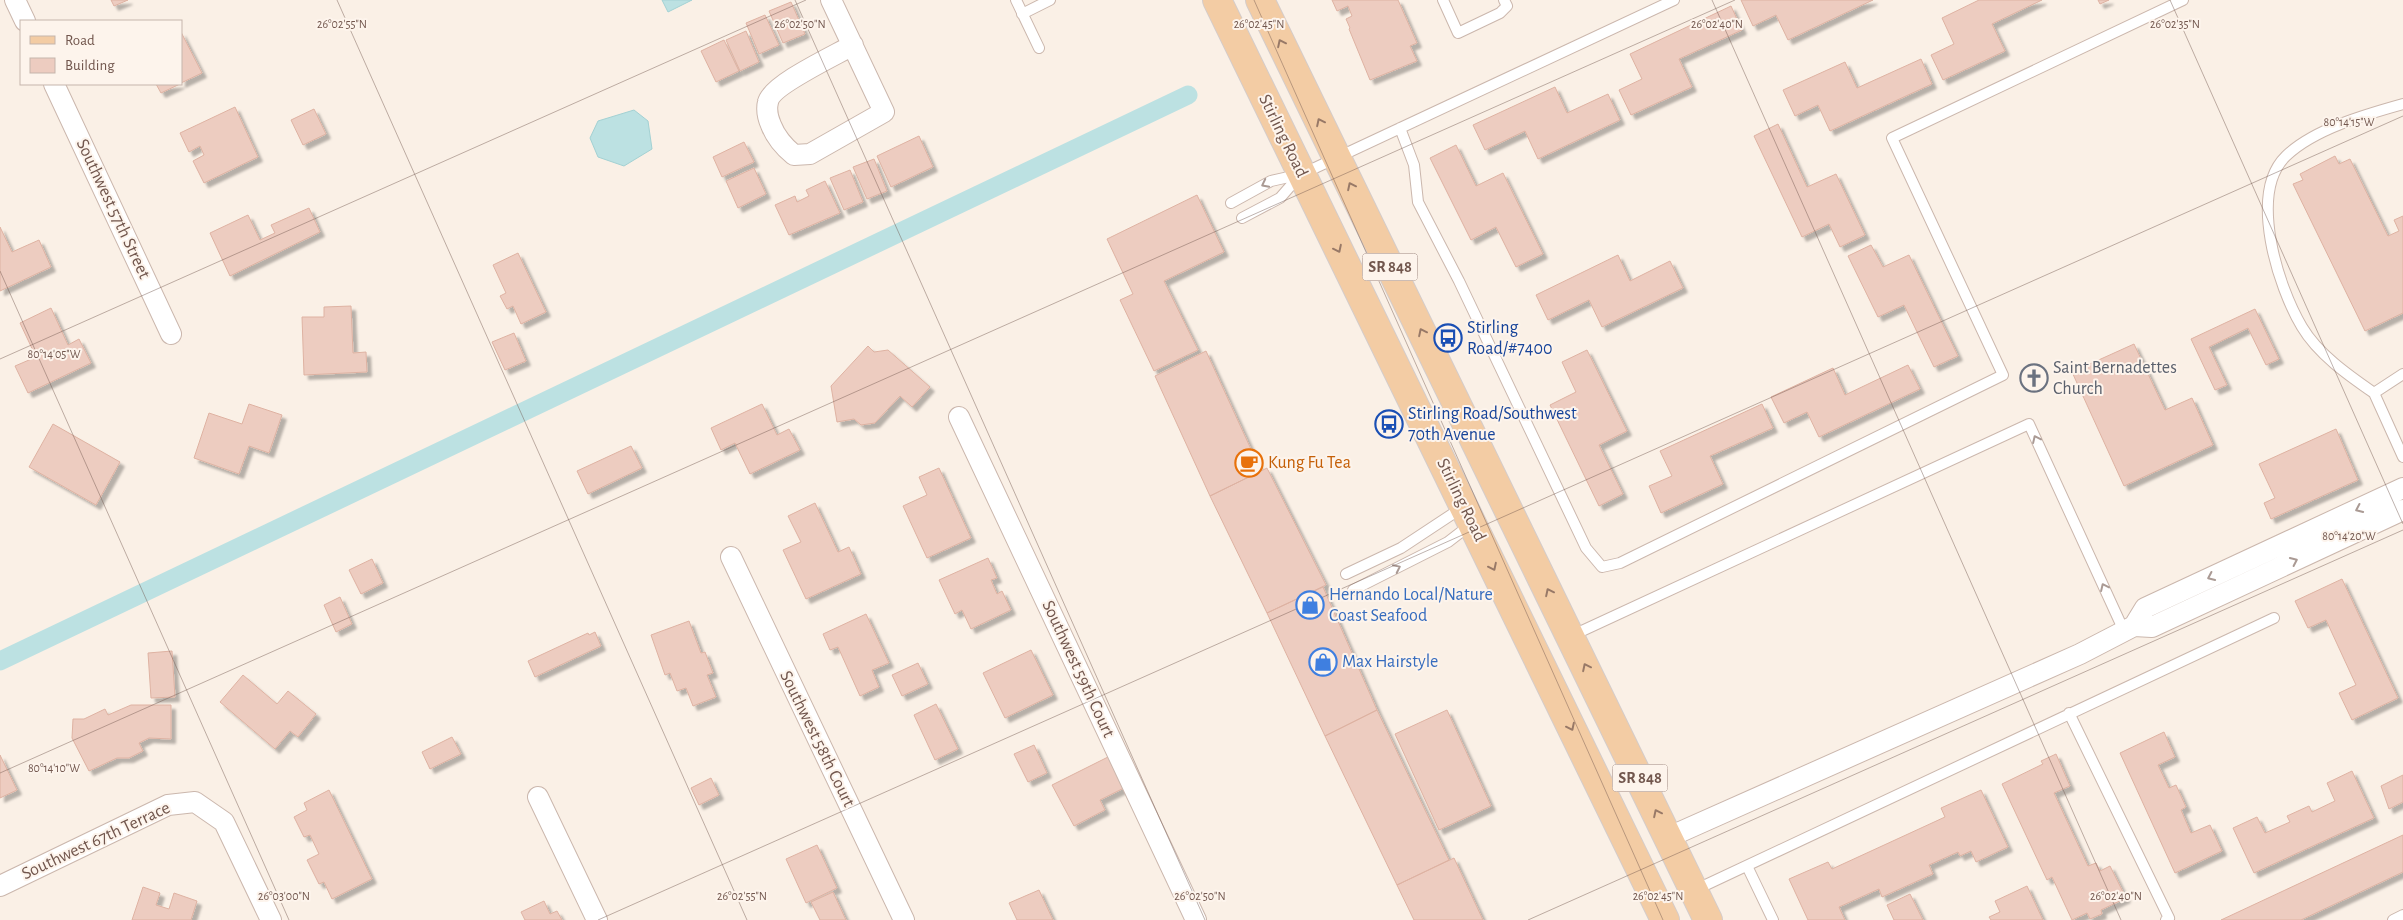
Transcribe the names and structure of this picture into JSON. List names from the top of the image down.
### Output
{
  "streets": {
    "main road": ["Stirling Road", "SR 848"],
    "street": [
      "Southwest 57th Street",
      "Southwest 59th Court",
      "Southwest 58th Court",
      "Southwest 67th Terrace"
    ]
  },
  "places": {
    "bus stop": ["Stirling Road/#7400", "Stirling Road/Southwest 70th Avenue"],
    "church": ["Saint Bernadettes Church"],
    "cafe": ["Kung Fu Tea"],
    "shop": ["Hernando Local/Nature Coast Seafood", "Max Hairstyle"]
  },
  "legend": ["Road", "Building"],
  "coordinates": [
    "26°02'55\"N",
    "26°02'50\"N",
    "26°02'45\"N",
    "26°02'40\"N",
    "26°02'35\"N",
    "80°14'15\"W",
    "80°14'05\"W",
    "80°14'20\"W",
    "80°14'10\"W",
    "26°03'00\"N"
  ]
}
